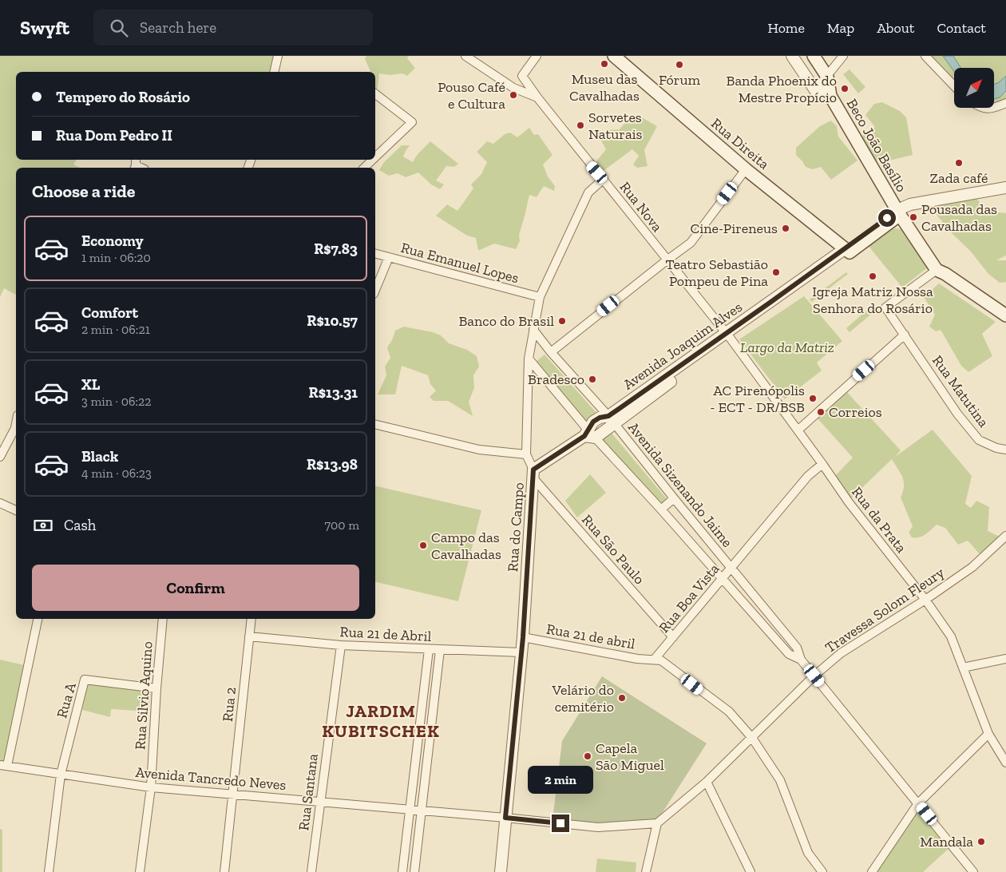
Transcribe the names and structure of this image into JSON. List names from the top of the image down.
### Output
{
  "streets": {
    "main road": ["Rua Direita", "Beco João Basílio", "Avenida Joaquim Alves"],
    "street": [
      "Rua Nova",
      "Rua Emanuel Lopes",
      "Rua Matutina",
      "Avenida Sizenando Jaime",
      "Rua da Prata",
      "Rua do Campo",
      "Rua São Paulo",
      "Rua Boa Vista",
      "Travessa Solom Fleury",
      "Rua 21 de Abril",
      "Rua 21 de abril",
      "Rua Silvio Aquino",
      "Rua A",
      "Rua 2",
      "Avenida Tancredo Neves",
      "Rua Santana"
    ]
  },
  "crossings": [
    ["Rua Direita", "Avenida Joaquim Alves"],
    ["Beco João Basílio", "Avenida Joaquim Alves"],
    ["Beco João Basílio", "Rua Matutina"],
    ["Rua Nova", "Avenida Joaquim Alves"],
    ["Rua Nova", "Rua da Prata"],
    ["Rua Nova", "Rua do Campo"],
    ["Rua Emanuel Lopes", "Rua do Campo"],
    ["Avenida Joaquim Alves", "Avenida Sizenando Jaime"],
    ["Avenida Joaquim Alves", "Rua da Prata"],
    ["Avenida Joaquim Alves", "Rua do Campo"],
    ["Avenida Joaquim Alves", "Rua São Paulo"],
    ["Avenida Sizenando Jaime", "Rua do Campo"],
    ["Avenida Sizenando Jaime", "Rua Boa Vista"],
    ["Avenida Sizenando Jaime", "Travessa Solom Fleury"],
    ["Rua da Prata", "Rua Boa Vista"],
    ["Rua da Prata", "Travessa Solom Fleury"],
    ["Rua do Campo", "Rua São Paulo"],
    ["Rua do Campo", "Rua 21 de Abril"],
    ["Rua do Campo", "Rua 21 de abril"],
    ["Rua do Campo", "Avenida Tancredo Neves"],
    ["Rua São Paulo", "Rua Boa Vista"],
    ["Rua Boa Vista", "Rua 21 de abril"],
    ["Travessa Solom Fleury", "Avenida Tancredo Neves"],
    ["Rua 21 de Abril", "Rua 2"],
    ["Rua 21 de Abril", "Rua Santana"],
    ["Rua Silvio Aquino", "Rua A"],
    ["Rua Silvio Aquino", "Avenida Tancredo Neves"],
    ["Rua A", "Avenida Tancredo Neves"],
    ["Rua 2", "Avenida Tancredo Neves"],
    ["Avenida Tancredo Neves", "Rua Santana"]
  ],
  "districts": ["JARDIM KUBITSCHEK"],
  "parks": ["Largo da Matriz"],
  "places": [
    "Museu das Cavalhadas",
    "Fórum",
    "Banda Phoenix do Mestre Propício",
    "Pouso Café e Cultura",
    "Sorvetes Naturais",
    "Zada café",
    "Pousada das Cavalhadas",
    "Cine-Pireneus",
    "Teatro Sebastião Pompeu de Pina",
    "Igreja Matriz Nossa Senhora do Rosário",
    "Banco do Brasil",
    "Bradesco",
    "AC Pirenópolis - ECT - DR/BSB",
    "Correios",
    "Campo das Cavalhadas",
    "Velário do cemitério",
    "Capela São Miguel",
    "Mandala"
  ],
  "north": "top right",
  "page": {
    "header": "Swyft",
    "search": "Search here",
    "nav": [
      "Home",
      "Map",
      "About",
      "Contact"
    ],
    "banner": ["Tempero do Rosário", "Rua Dom Pedro II"],
    "heading": "Choose a ride",
    "list": [
      {
        "name": "Economy",
        "note": "1 min · 06:20",
        "value": "R$7.83"
      },
      {
        "name": "Comfort",
        "note": "2 min · 06:21",
        "value": "R$10.57"
      },
      {
        "name": "XL",
        "note": "3 min · 06:22",
        "value": "R$13.31"
      },
      {
        "name": "Black",
        "note": "4 min · 06:23",
        "value": "R$13.98"
      }
    ],
    "pay": ["Cash", "700 m"],
    "buttons": "Confirm",
    "bubble": "2 min"
  }
}
